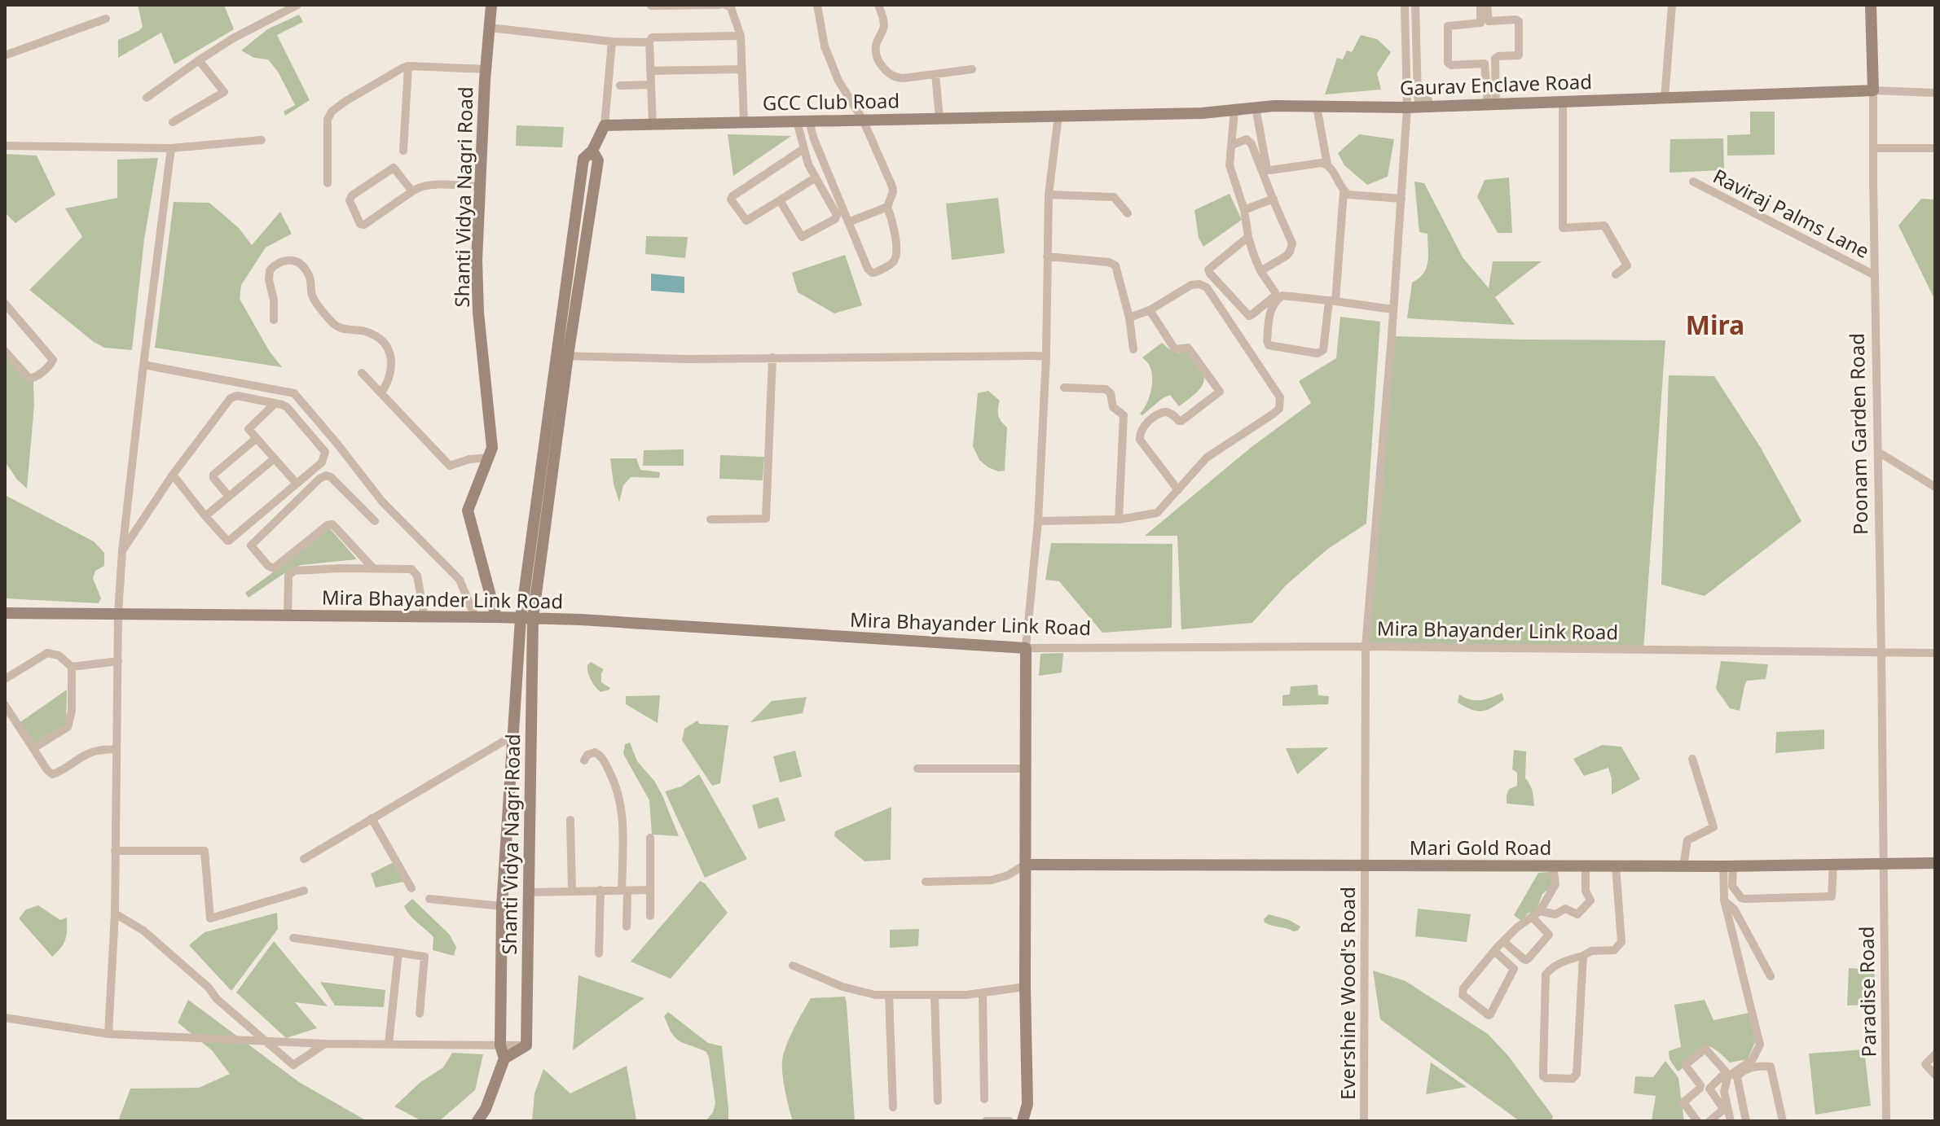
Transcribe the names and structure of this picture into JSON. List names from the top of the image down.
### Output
{
  "streets": {
    "street": [
      "Gaurav Enclave Road",
      "GCC Club Road",
      "Shanti Vidya Nagri Road",
      "Raviraj Palms Lane",
      "Poonam Garden Road",
      "Mira Bhayander Link Road",
      "Mari Gold Road",
      "Paradise Road",
      "Evershine Wood's Road"
    ]
  },
  "crossings": [
    ["Gaurav Enclave Road", "GCC Club Road"],
    ["Gaurav Enclave Road", "Poonam Garden Road"],
    ["Gaurav Enclave Road", "Evershine Wood's Road"],
    ["Shanti Vidya Nagri Road", "Mira Bhayander Link Road"],
    ["Raviraj Palms Lane", "Poonam Garden Road"],
    ["Poonam Garden Road", "Mira Bhayander Link Road"],
    ["Poonam Garden Road", "Mari Gold Road"],
    ["Poonam Garden Road", "Paradise Road"],
    ["Mira Bhayander Link Road", "Evershine Wood's Road"],
    ["Mari Gold Road", "Paradise Road"],
    ["Mari Gold Road", "Evershine Wood's Road"]
  ],
  "districts": ["Mira"]
}
